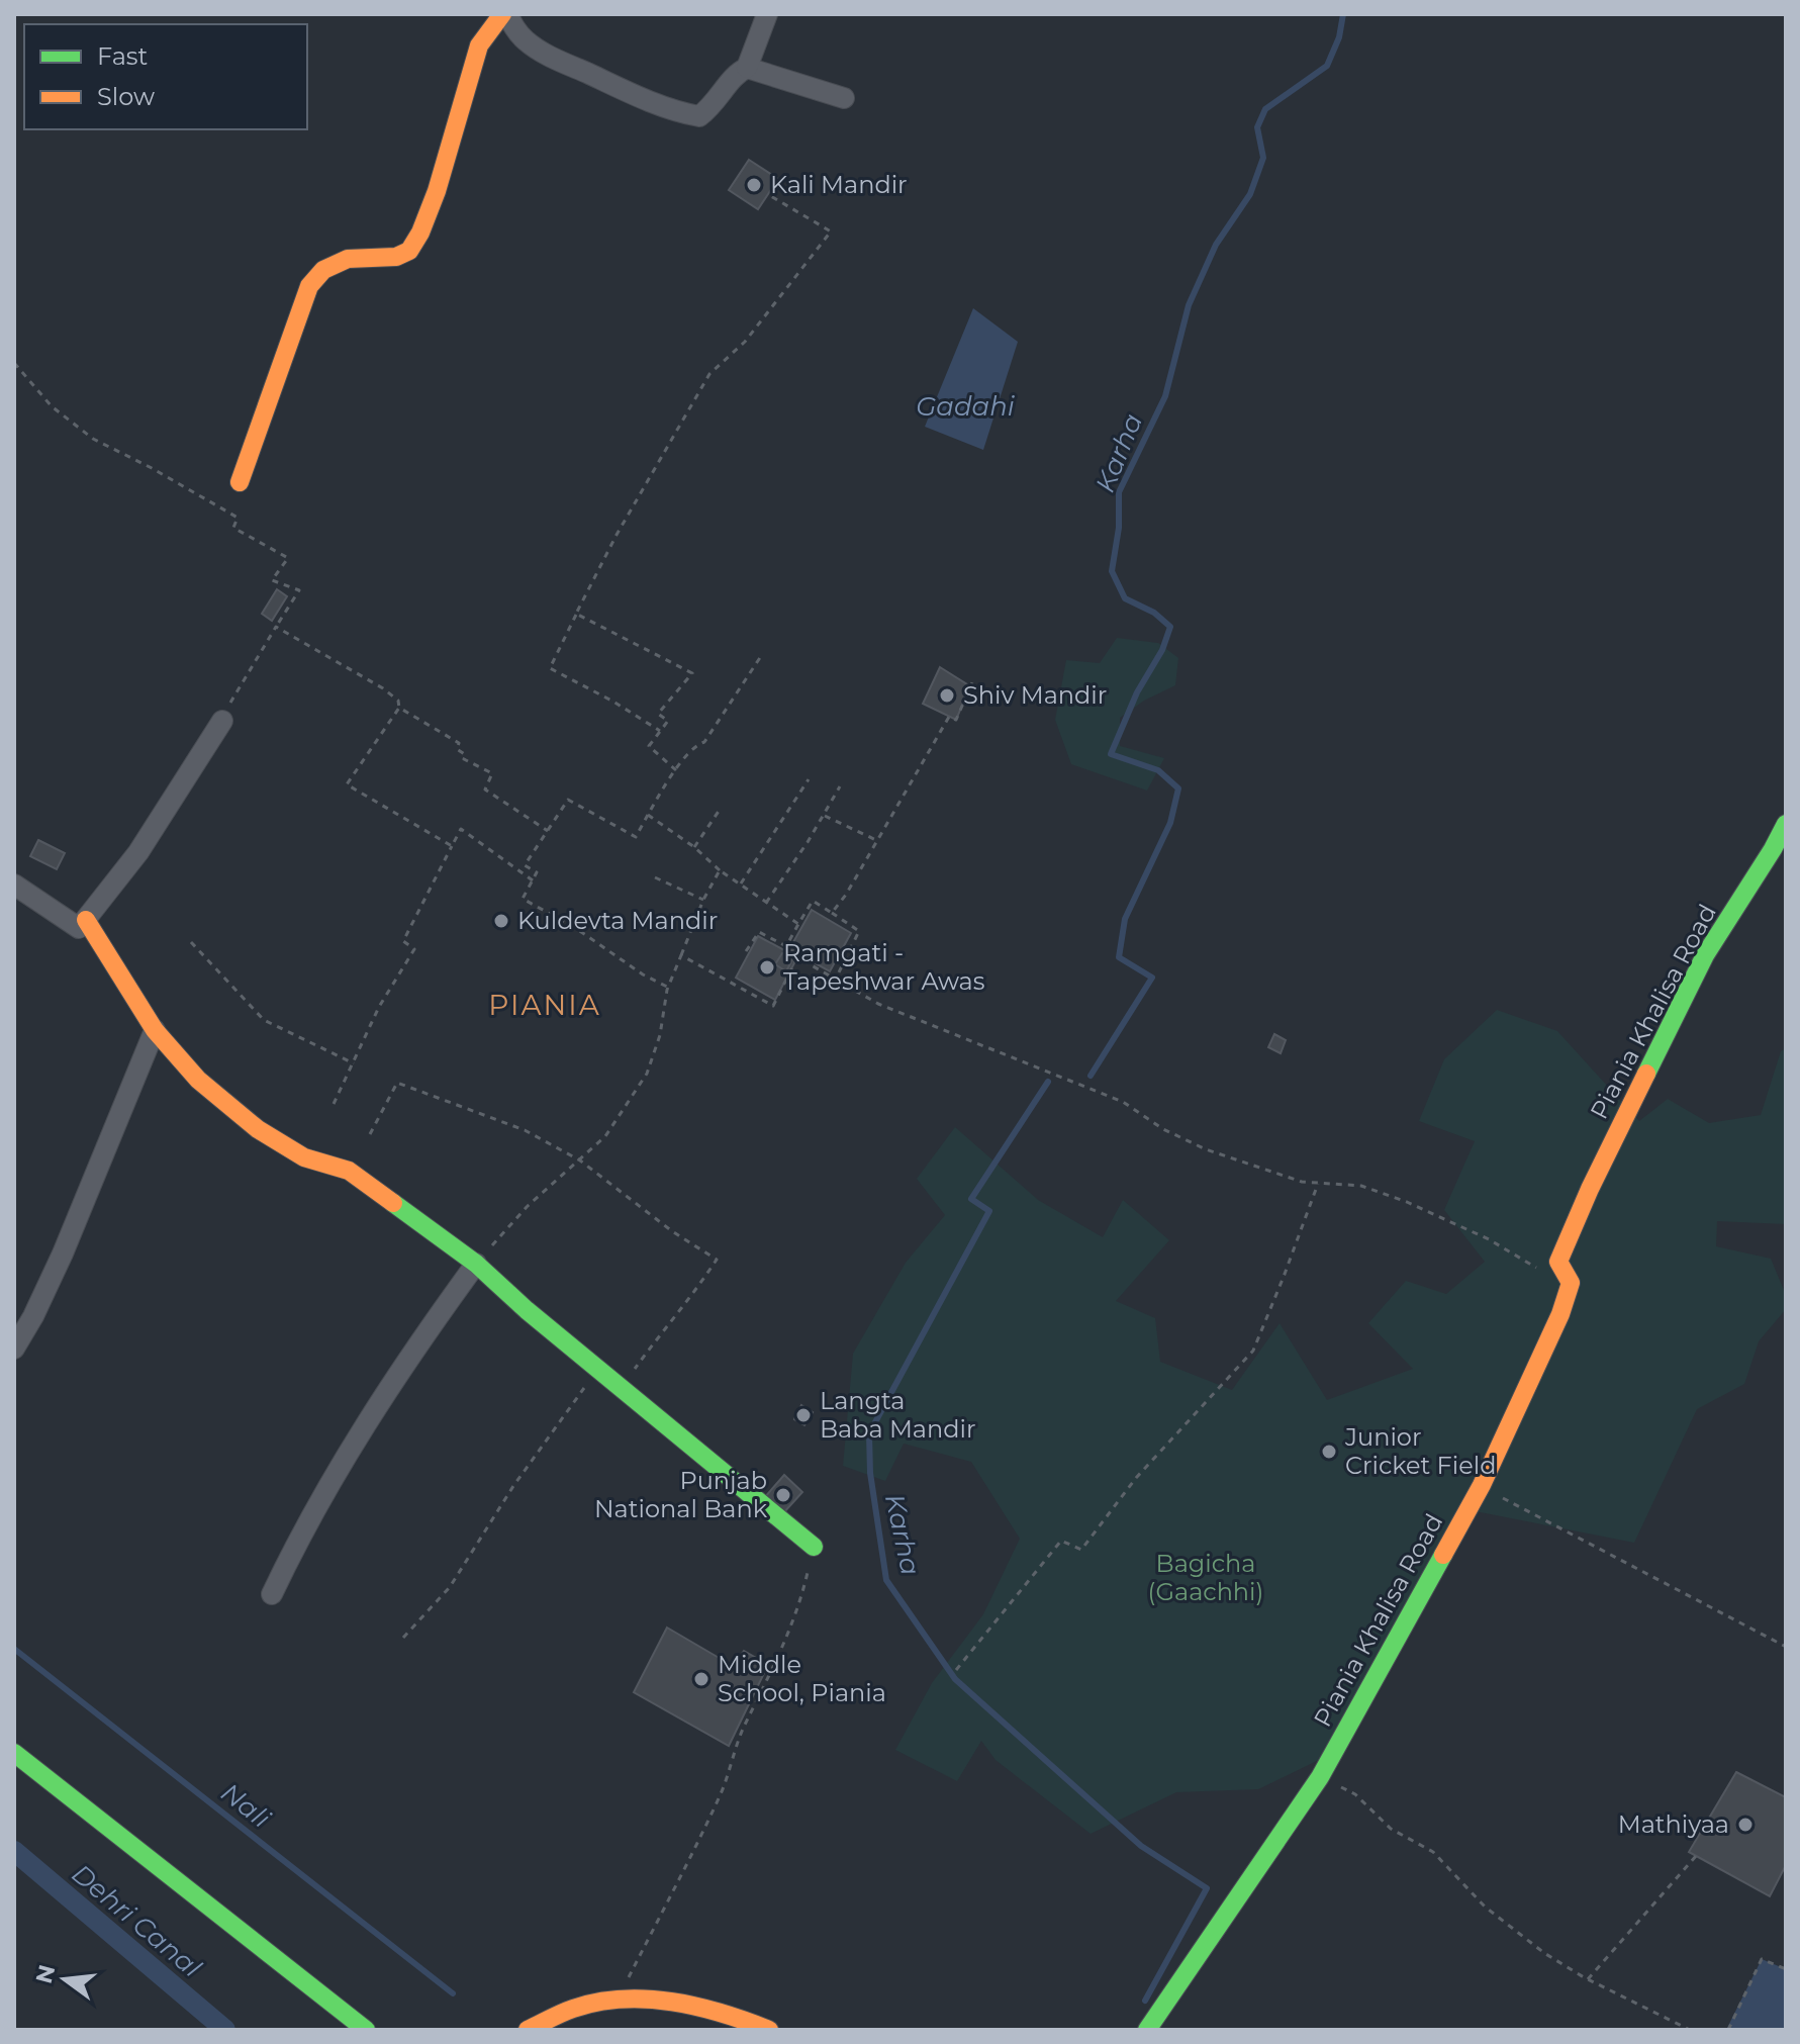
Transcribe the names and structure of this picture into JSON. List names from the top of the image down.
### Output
{
  "streets": {
    "street": ["Piania Khalisa Road"]
  },
  "districts": ["PIANIA"],
  "water": [
    "Gadahi",
    "Karha",
    "Nali",
    "Dehri Canal"
  ],
  "parks": ["Bagicha (Gaachhi)"],
  "places": [
    "Kali Mandir",
    "Shiv Mandir",
    "Kuldevta Mandir",
    "Ramgati - Tapeshwar Awas",
    "Langta Baba Mandir",
    "Junior Cricket Field",
    "Punjab National Bank",
    "Middle School, Piania",
    "Mathiyaa"
  ],
  "legend": ["Fast", "Slow"],
  "north": "left"
}
